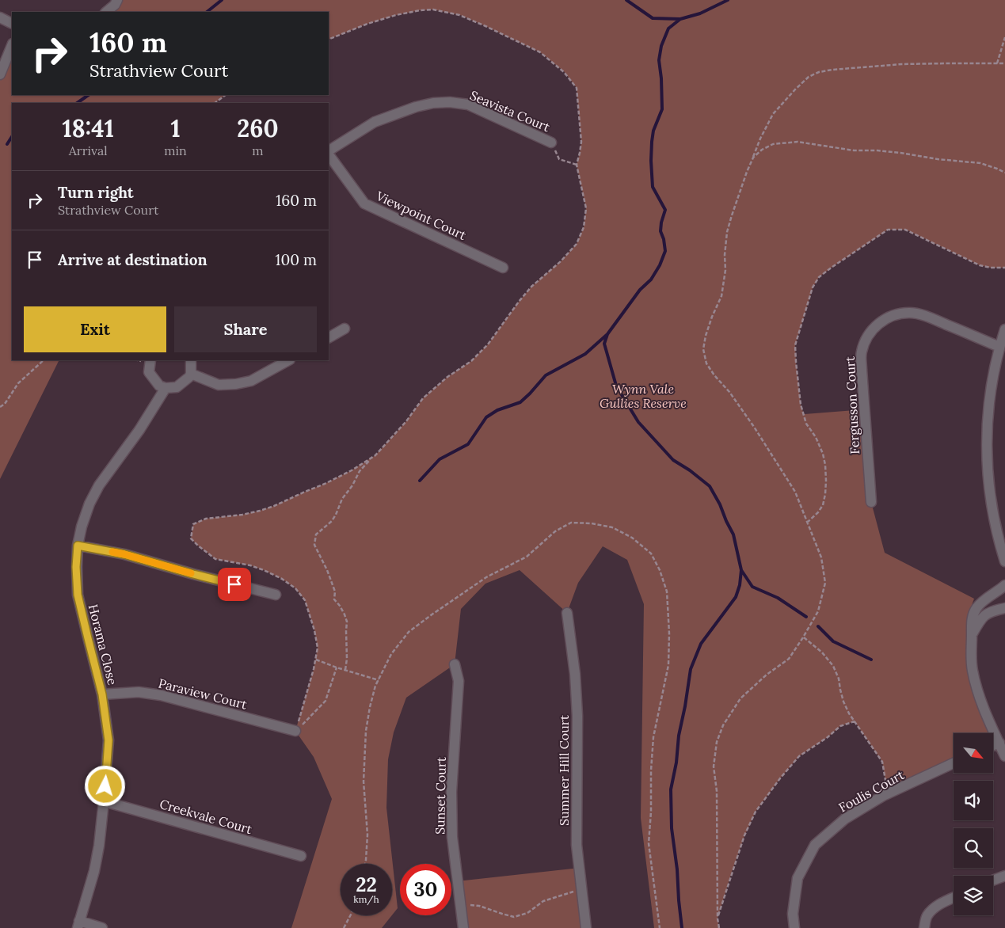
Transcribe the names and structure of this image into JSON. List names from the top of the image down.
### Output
{
  "streets": {
    "street": [
      "Seavista Court",
      "Viewpoint Court",
      "Fergusson Court",
      "Horama Close",
      "Paraview Court",
      "Summer Hill Court",
      "Foulis Court",
      "Sunset Court",
      "Creekvale Court"
    ]
  },
  "crossings": [
    ["Horama Close", "Paraview Court"],
    ["Horama Close", "Creekvale Court"]
  ],
  "parks": ["Wynn Vale Gullies Reserve"],
  "north": "bottom right",
  "page": {
    "turn": ["160 m", "Strathview Court"],
    "eta": [
      "18:41",
      "Arrival",
      "1",
      "min",
      "260",
      "m"
    ],
    "list": [
      {
        "name": "Turn right",
        "note": "Strathview Court",
        "value": "160 m"
      },
      {
        "name": "Arrive at destination",
        "value": "100 m"
      }
    ],
    "buttons": ["Exit", "Share"],
    "speed": "22 km/h",
    "limit": "30"
  }
}
